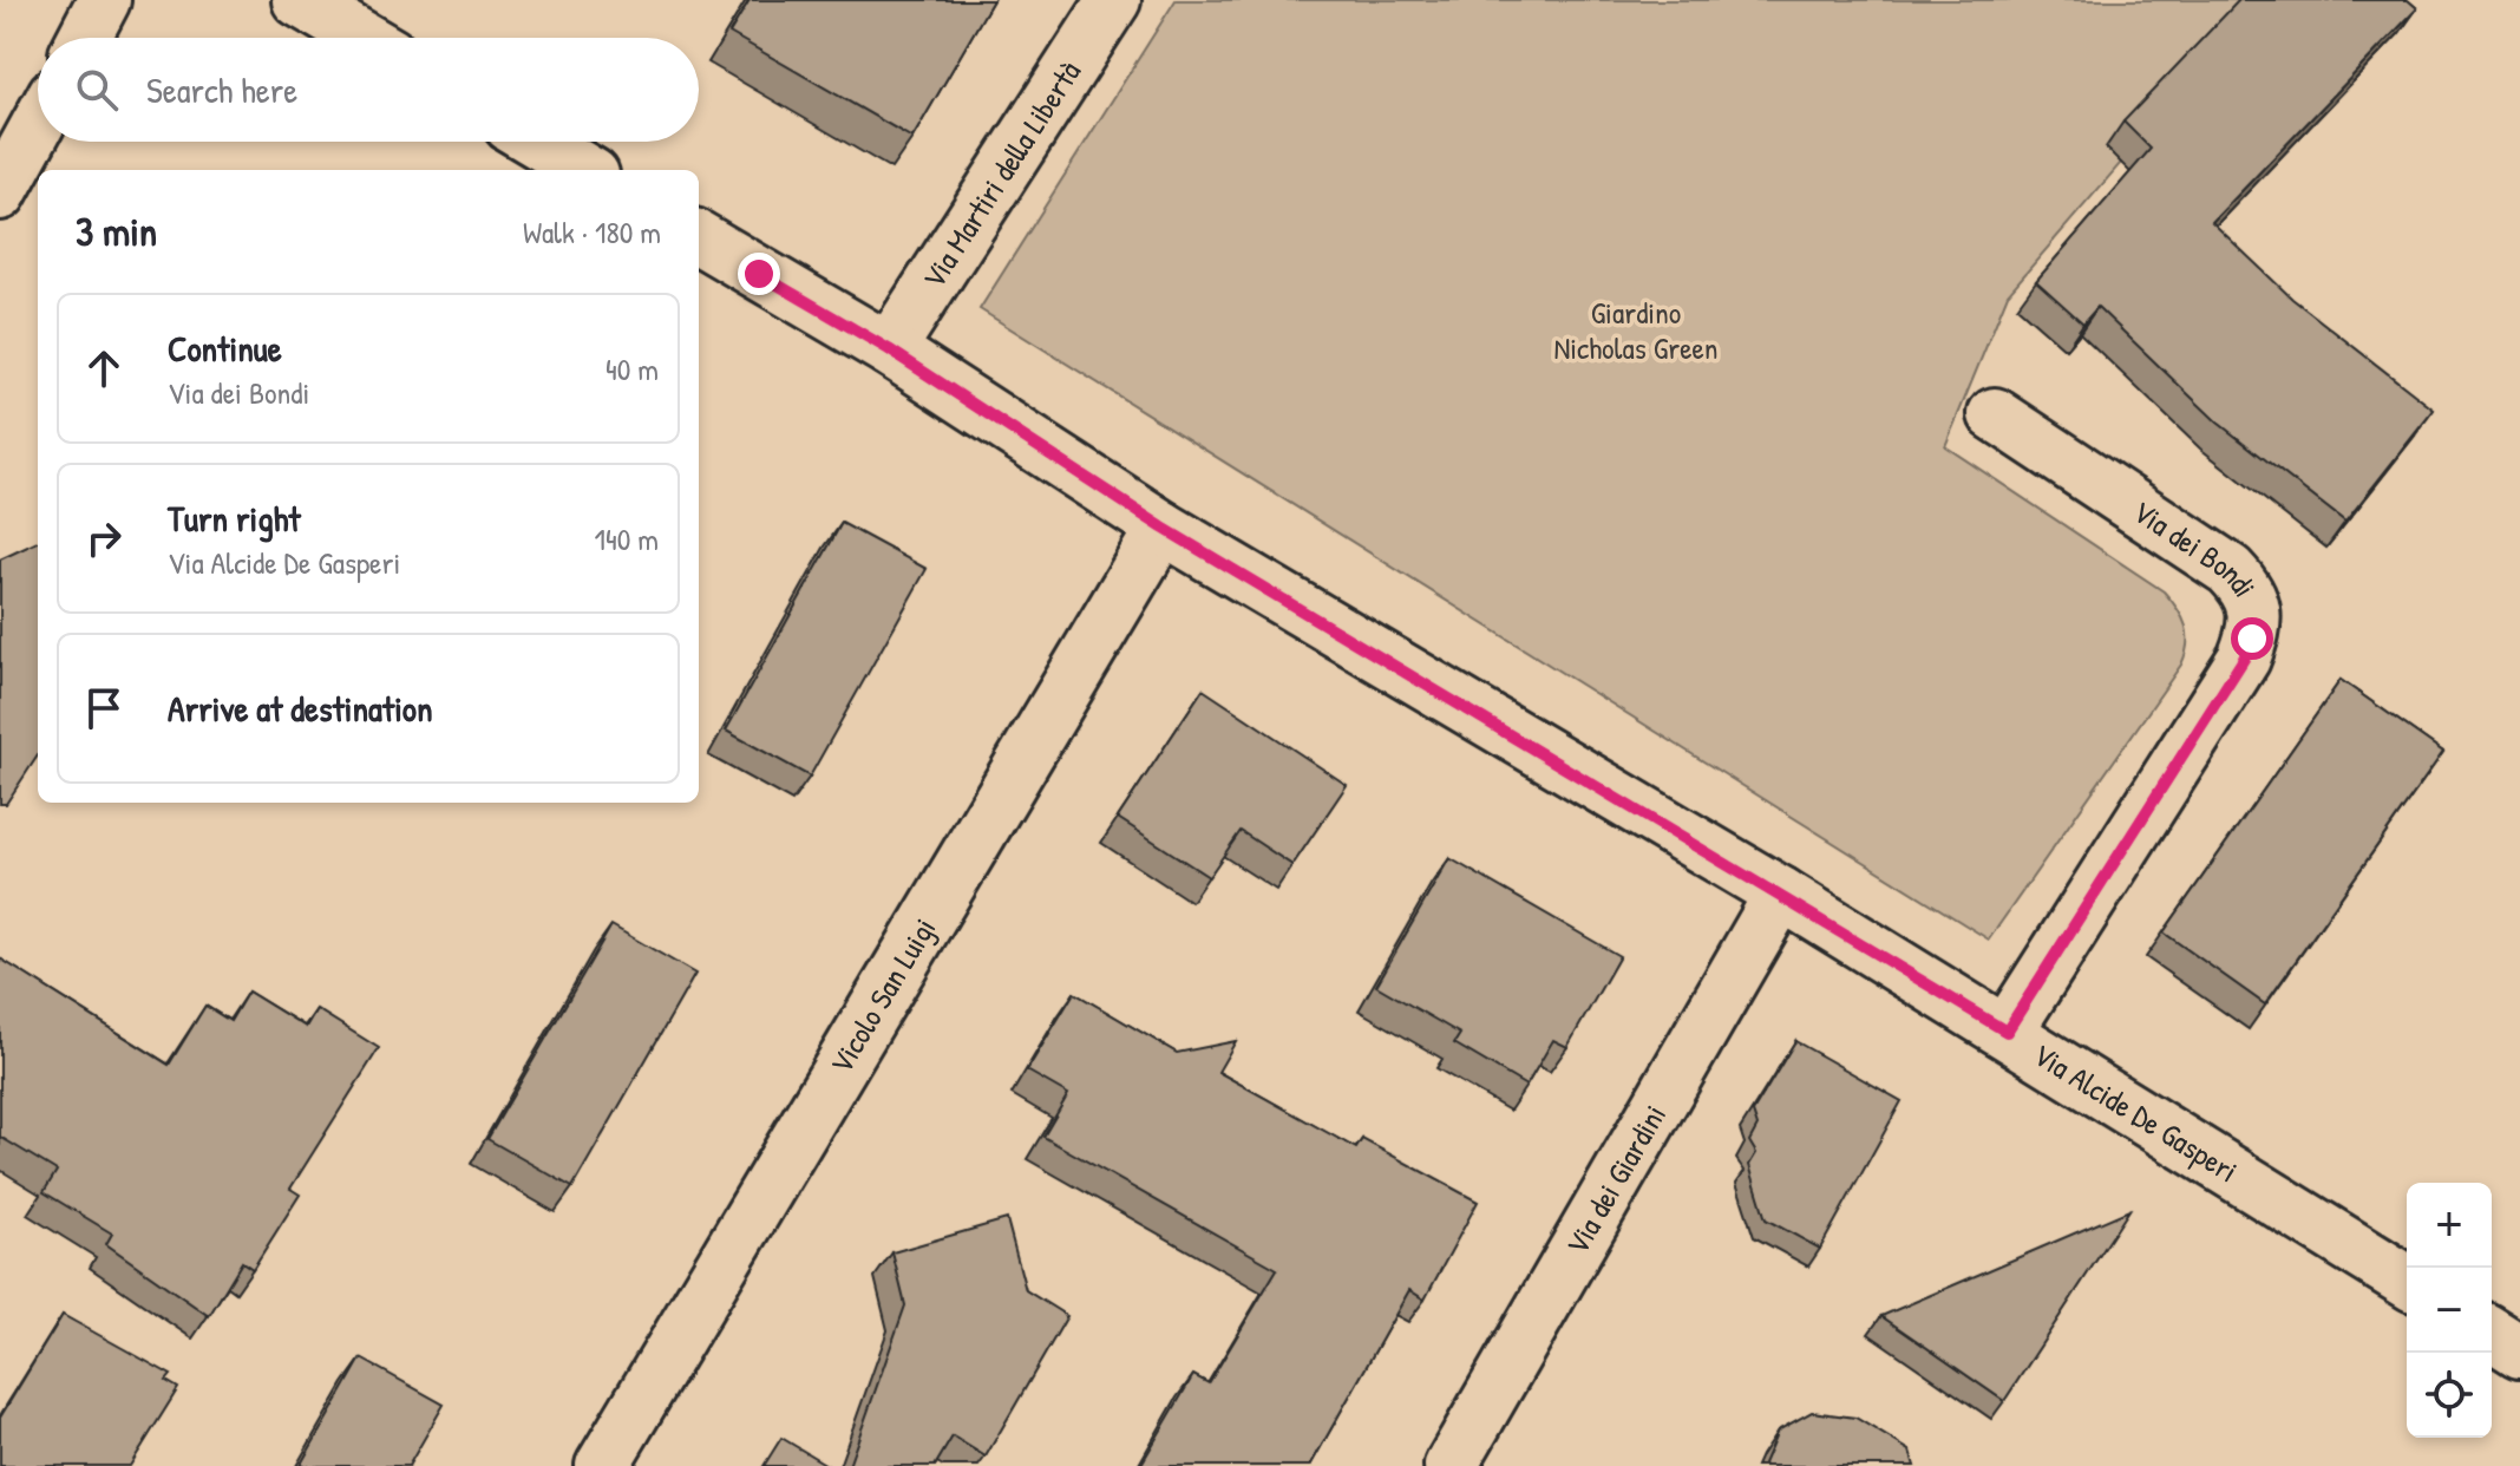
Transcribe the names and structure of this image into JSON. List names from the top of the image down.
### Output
{
  "streets": {
    "street": [
      "Via Martiri della Libertà",
      "Via dei Bondi",
      "Vicolo San Luigi",
      "Via Alcide De Gasperi",
      "Via dei Giardini"
    ]
  },
  "crossings": [
    ["Via Martiri della Libertà", "Via Alcide De Gasperi"],
    ["Via dei Bondi", "Via Alcide De Gasperi"],
    ["Vicolo San Luigi", "Via Alcide De Gasperi"],
    ["Via Alcide De Gasperi", "Via dei Giardini"]
  ],
  "parks": ["Giardino Nicholas Green"],
  "page": {
    "search": "Search here",
    "heading": ["3 min", "Walk · 180 m"],
    "list": [
      ["Continue", "Via dei Bondi", "40 m"],
      ["Turn right", "Via Alcide De Gasperi", "140 m"],
      "Arrive at destination"
    ],
    "map_buttons": ["+", "−"]
  }
}
